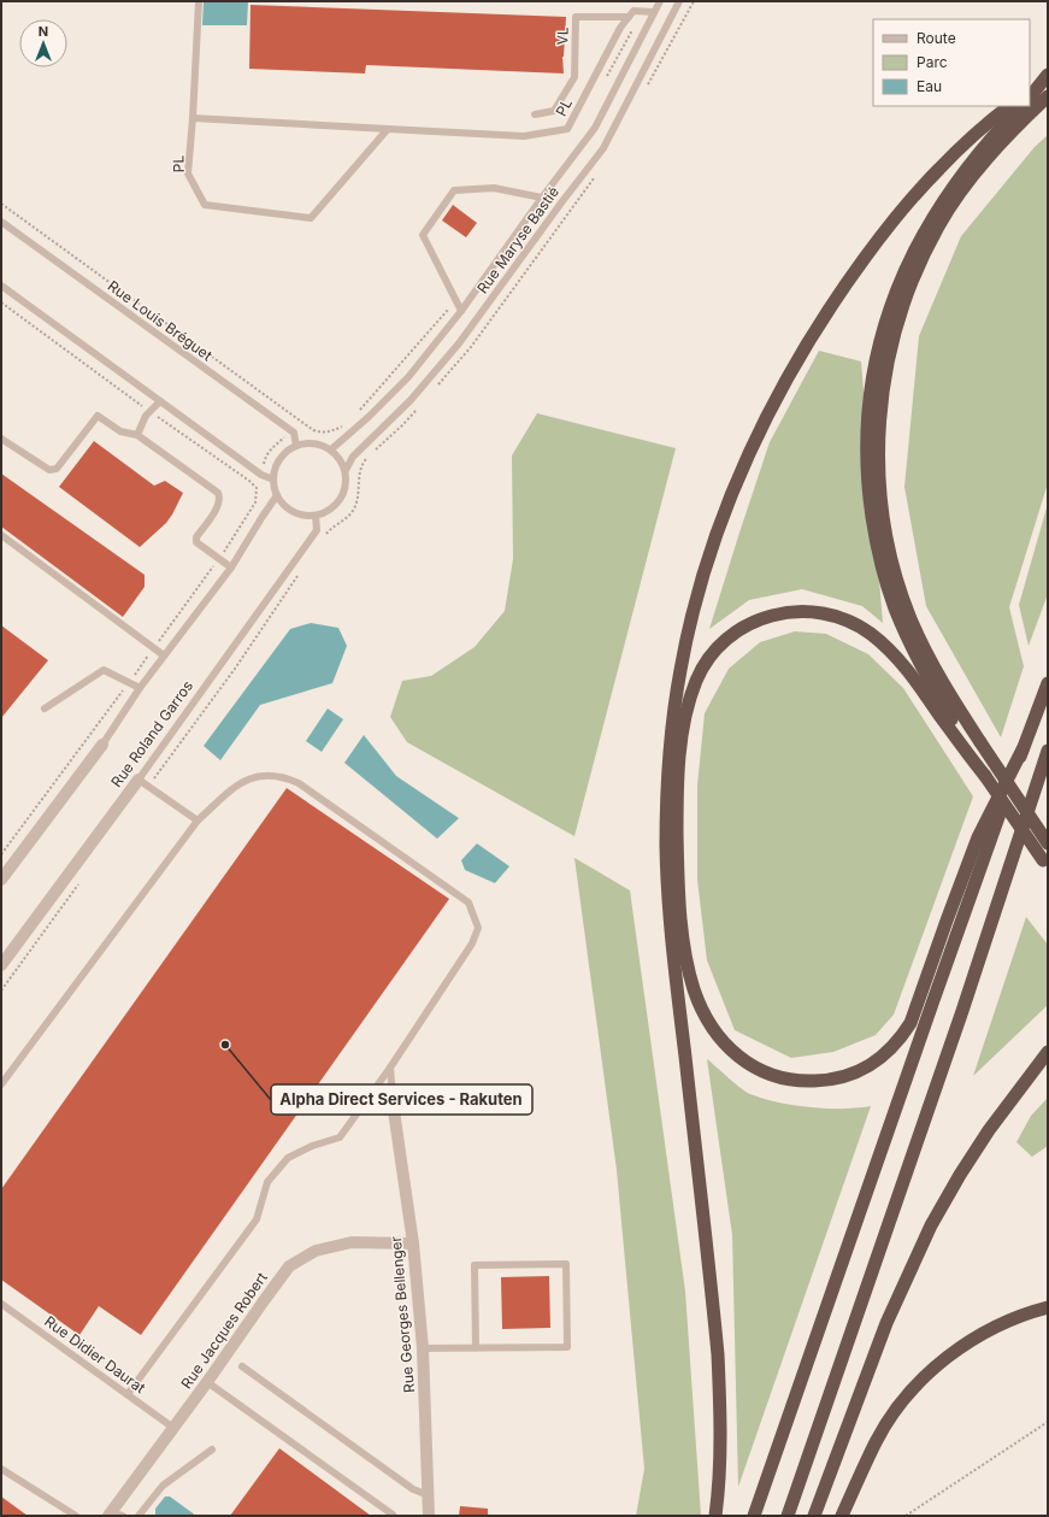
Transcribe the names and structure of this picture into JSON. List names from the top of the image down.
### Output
{
  "streets": {
    "street": ["Rue Roland Garros", "Rue Georges Bellenger", "Rue Jacques Robert"],
    "lane": [
      "VL",
      "PL",
      "Rue Maryse Bastié",
      "Rue Louis Bréguet",
      "Rue Didier Daurat"
    ]
  },
  "crossings": [
    ["VL", "PL"],
    ["VL", "Rue Maryse Bastié"],
    ["Rue Maryse Bastié", "Rue Roland Garros"],
    ["Rue Georges Bellenger", "Rue Jacques Robert"],
    ["Rue Jacques Robert", "Rue Didier Daurat"]
  ],
  "places": ["Alpha Direct Services - Rakuten"],
  "legend": ["Route", "Parc", "Eau"],
  "north": "top"
}
